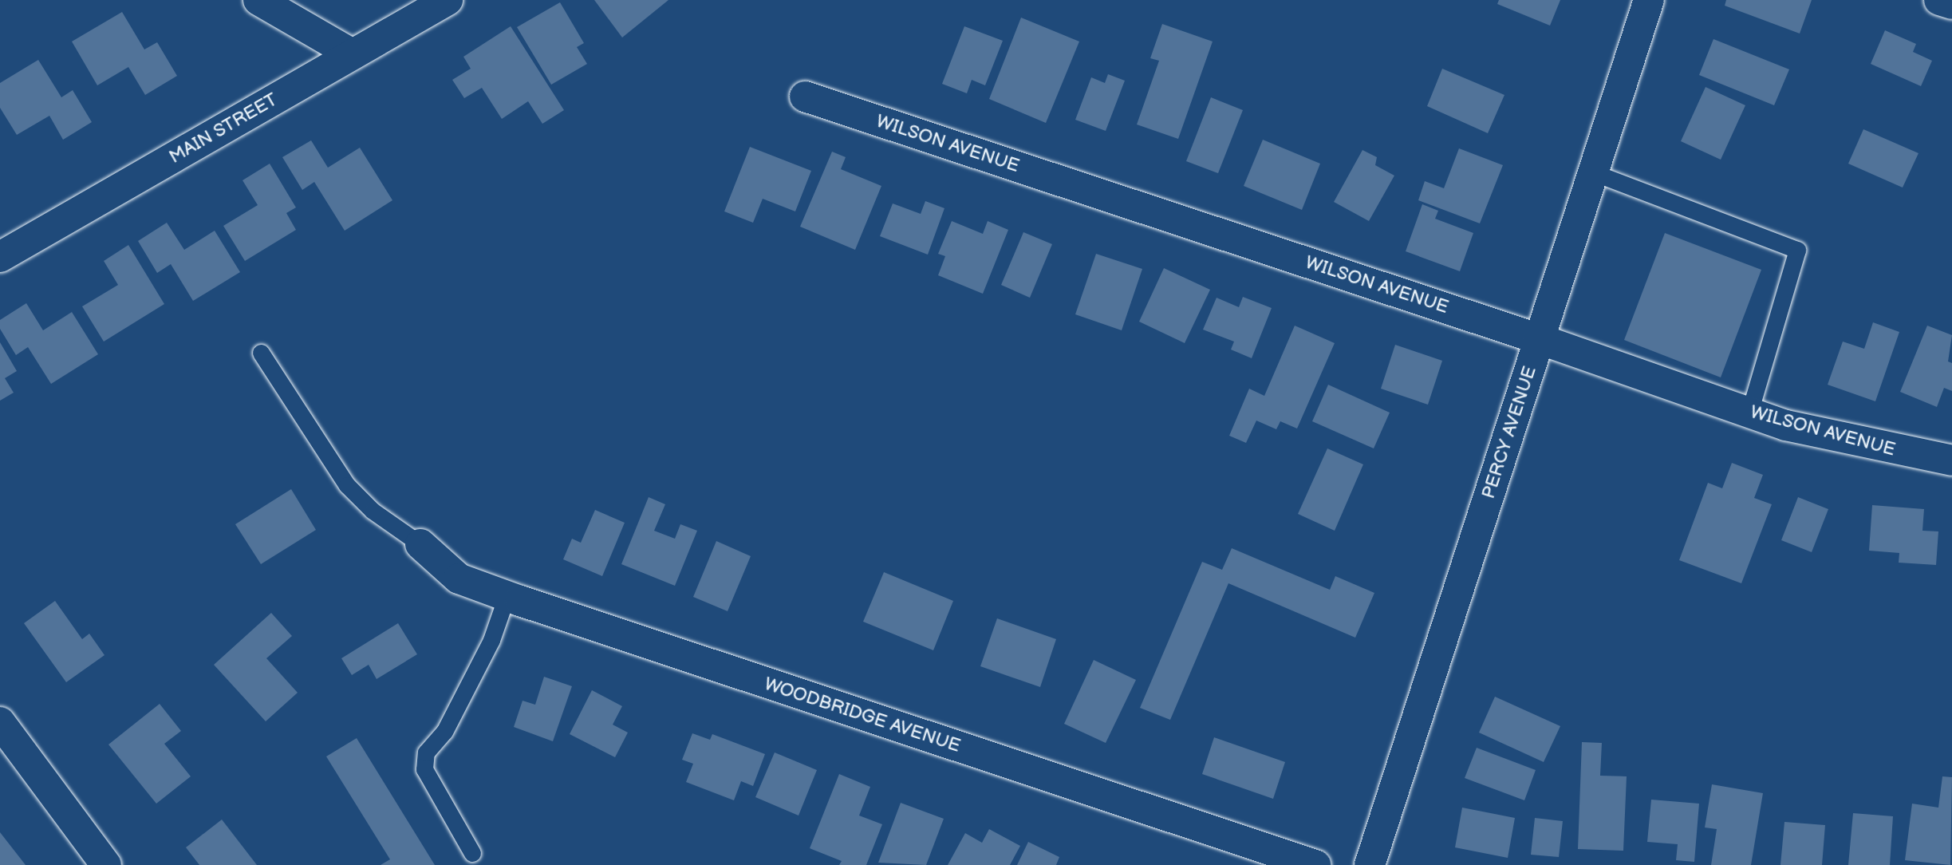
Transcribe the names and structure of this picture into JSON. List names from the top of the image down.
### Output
{
  "streets": {
    "street": [
      "MAIN STREET",
      "WILSON AVENUE",
      "PERCY AVENUE",
      "WOODBRIDGE AVENUE"
    ]
  },
  "crossings": [
    ["WILSON AVENUE", "PERCY AVENUE"]
  ]
}
